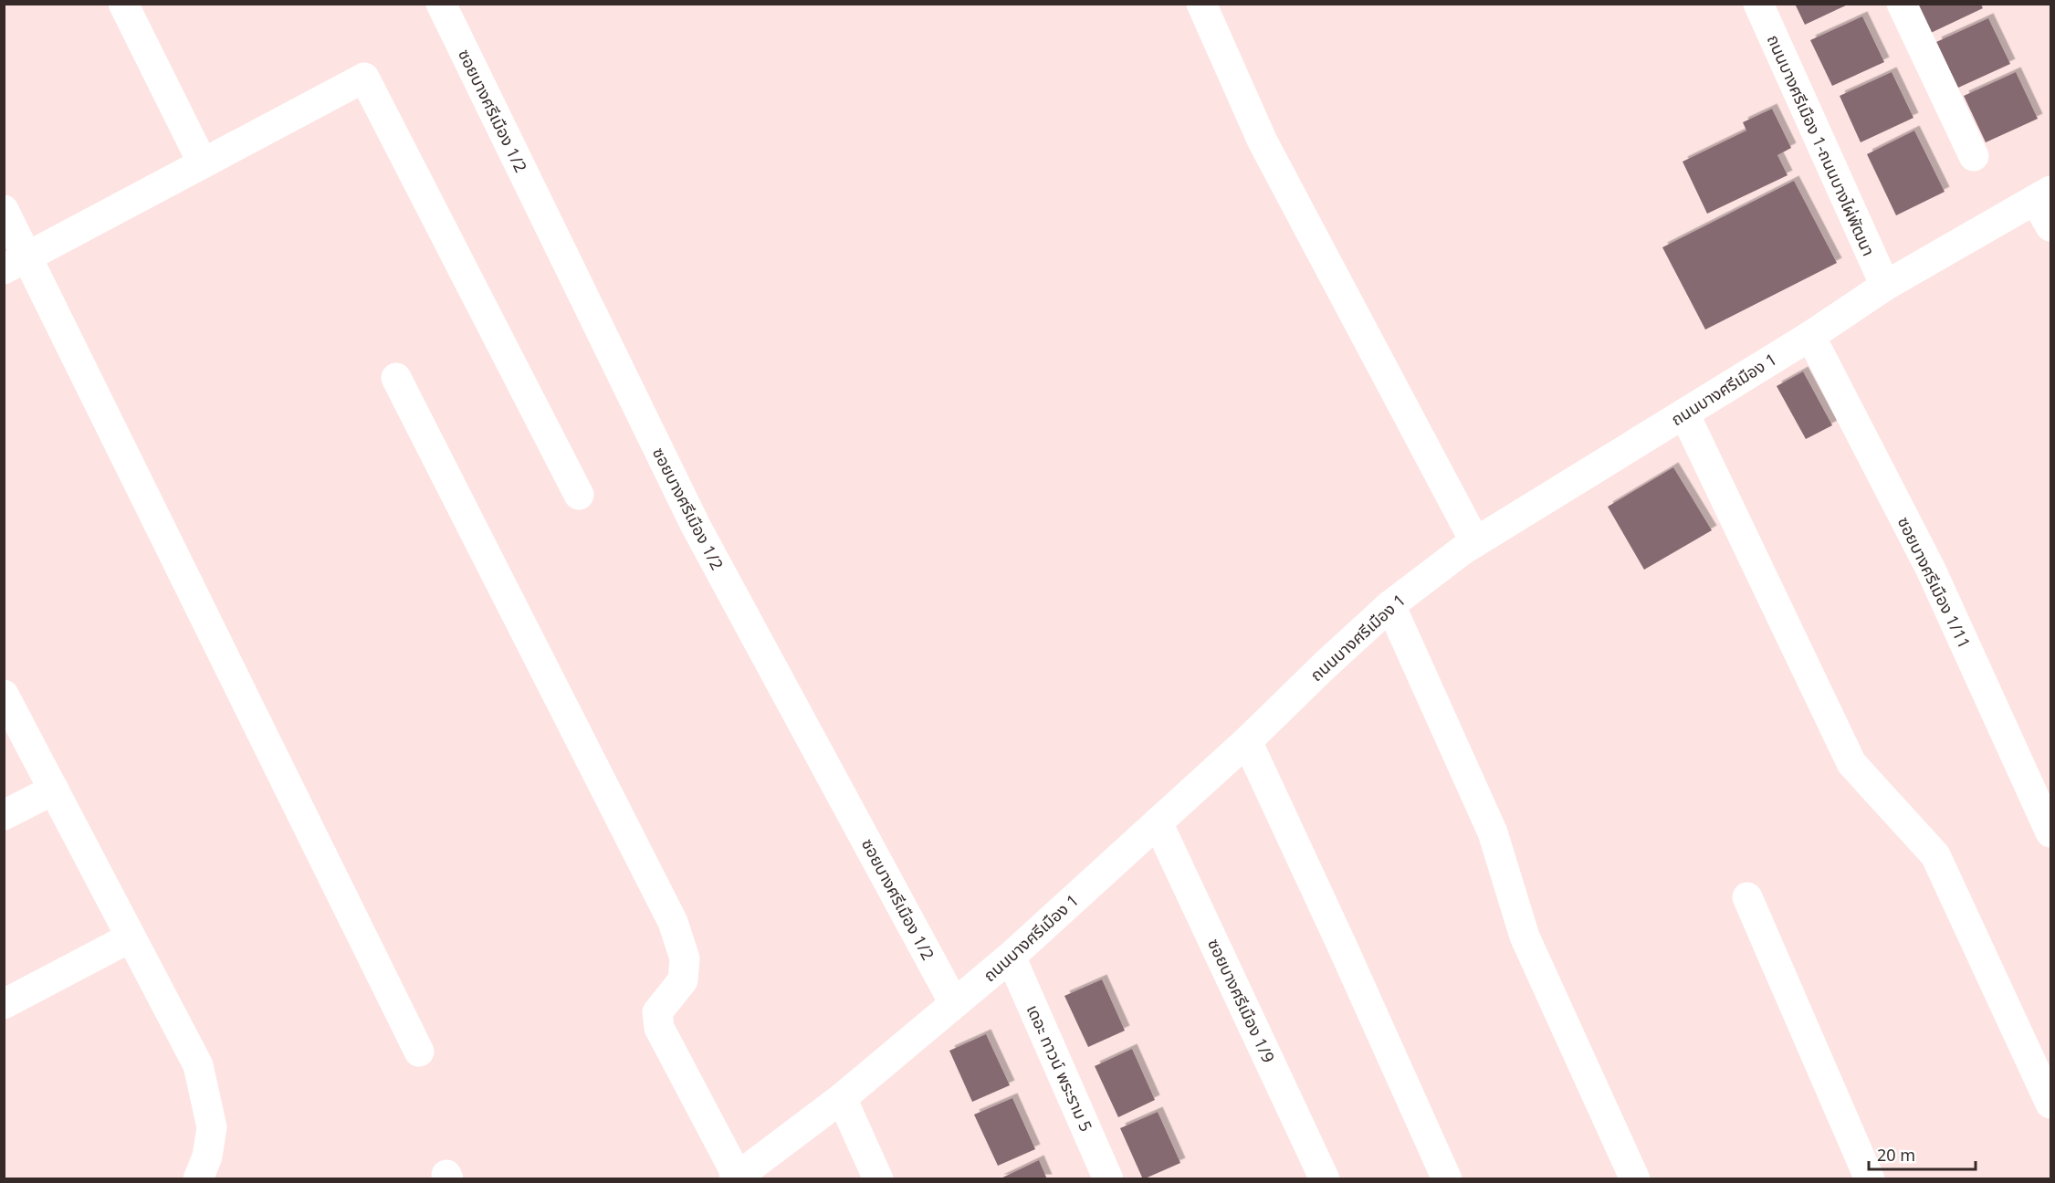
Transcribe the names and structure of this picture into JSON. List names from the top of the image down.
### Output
{
  "streets": {
    "street": [
      "ซอยบางศรีเมือง 1/2",
      "ถนนบางศรีเมือง 1-ถนนบางไผ่พัฒนา",
      "ถนนบางศรีเมือง 1",
      "ซอยบางศรีเมือง 1/11",
      "ซอยบางศรีเมือง 1/9",
      "เดอะ ทาวน์ พระราม 5"
    ]
  },
  "crossings": [
    ["ซอยบางศรีเมือง 1/2", "ถนนบางศรีเมือง 1"],
    ["ถนนบางศรีเมือง 1-ถนนบางไผ่พัฒนา", "ถนนบางศรีเมือง 1"],
    ["ถนนบางศรีเมือง 1", "ซอยบางศรีเมือง 1/11"],
    ["ถนนบางศรีเมือง 1", "ซอยบางศรีเมือง 1/9"],
    ["ถนนบางศรีเมือง 1", "เดอะ ทาวน์ พระราม 5"]
  ],
  "scale_bar": "20 m"
}
